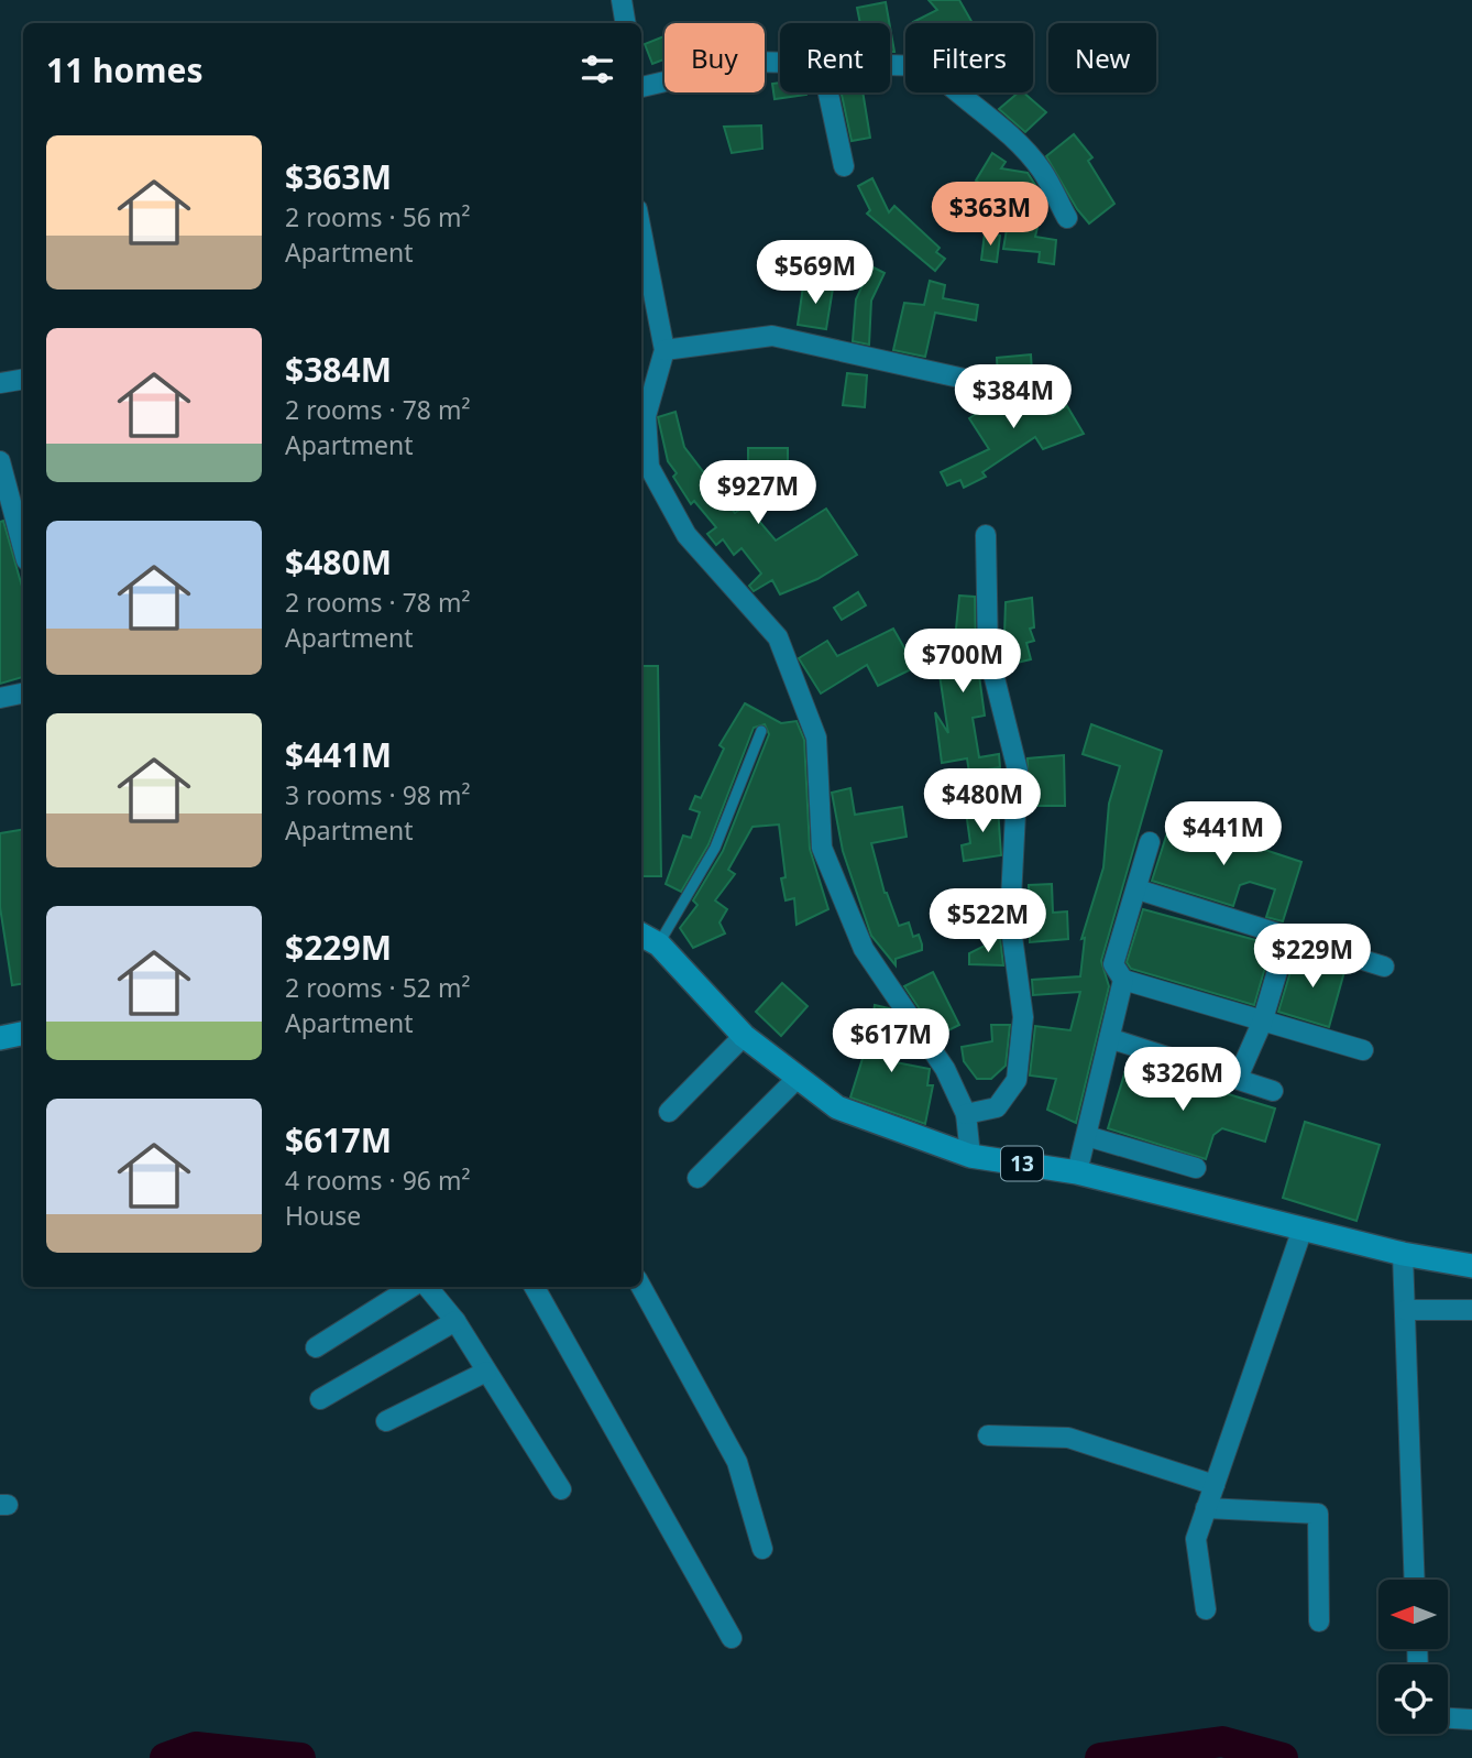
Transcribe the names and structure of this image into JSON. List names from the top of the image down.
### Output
{
  "streets": {
    "main road": ["13"]
  },
  "north": "left",
  "page": {
    "chip": [
      "Buy",
      "Rent",
      "Filters",
      "New"
    ],
    "heading": "11 homes",
    "list": [
      {
        "name": "$363M",
        "note": "2 rooms · 56 m² · Apartment"
      },
      {
        "name": "$384M",
        "note": "2 rooms · 78 m² · Apartment"
      },
      {
        "name": "$480M",
        "note": "2 rooms · 78 m² · Apartment"
      },
      {
        "name": "$441M",
        "note": "3 rooms · 98 m² · Apartment"
      },
      {
        "name": "$229M",
        "note": "2 rooms · 52 m² · Apartment"
      },
      {
        "name": "$617M",
        "note": "4 rooms · 96 m² · House"
      }
    ],
    "price": [
      "$363M",
      "$569M",
      "$384M",
      "$927M",
      "$700M",
      "$480M",
      "$441M",
      "$522M",
      "$229M",
      "$617M",
      "$326M"
    ]
  }
}
